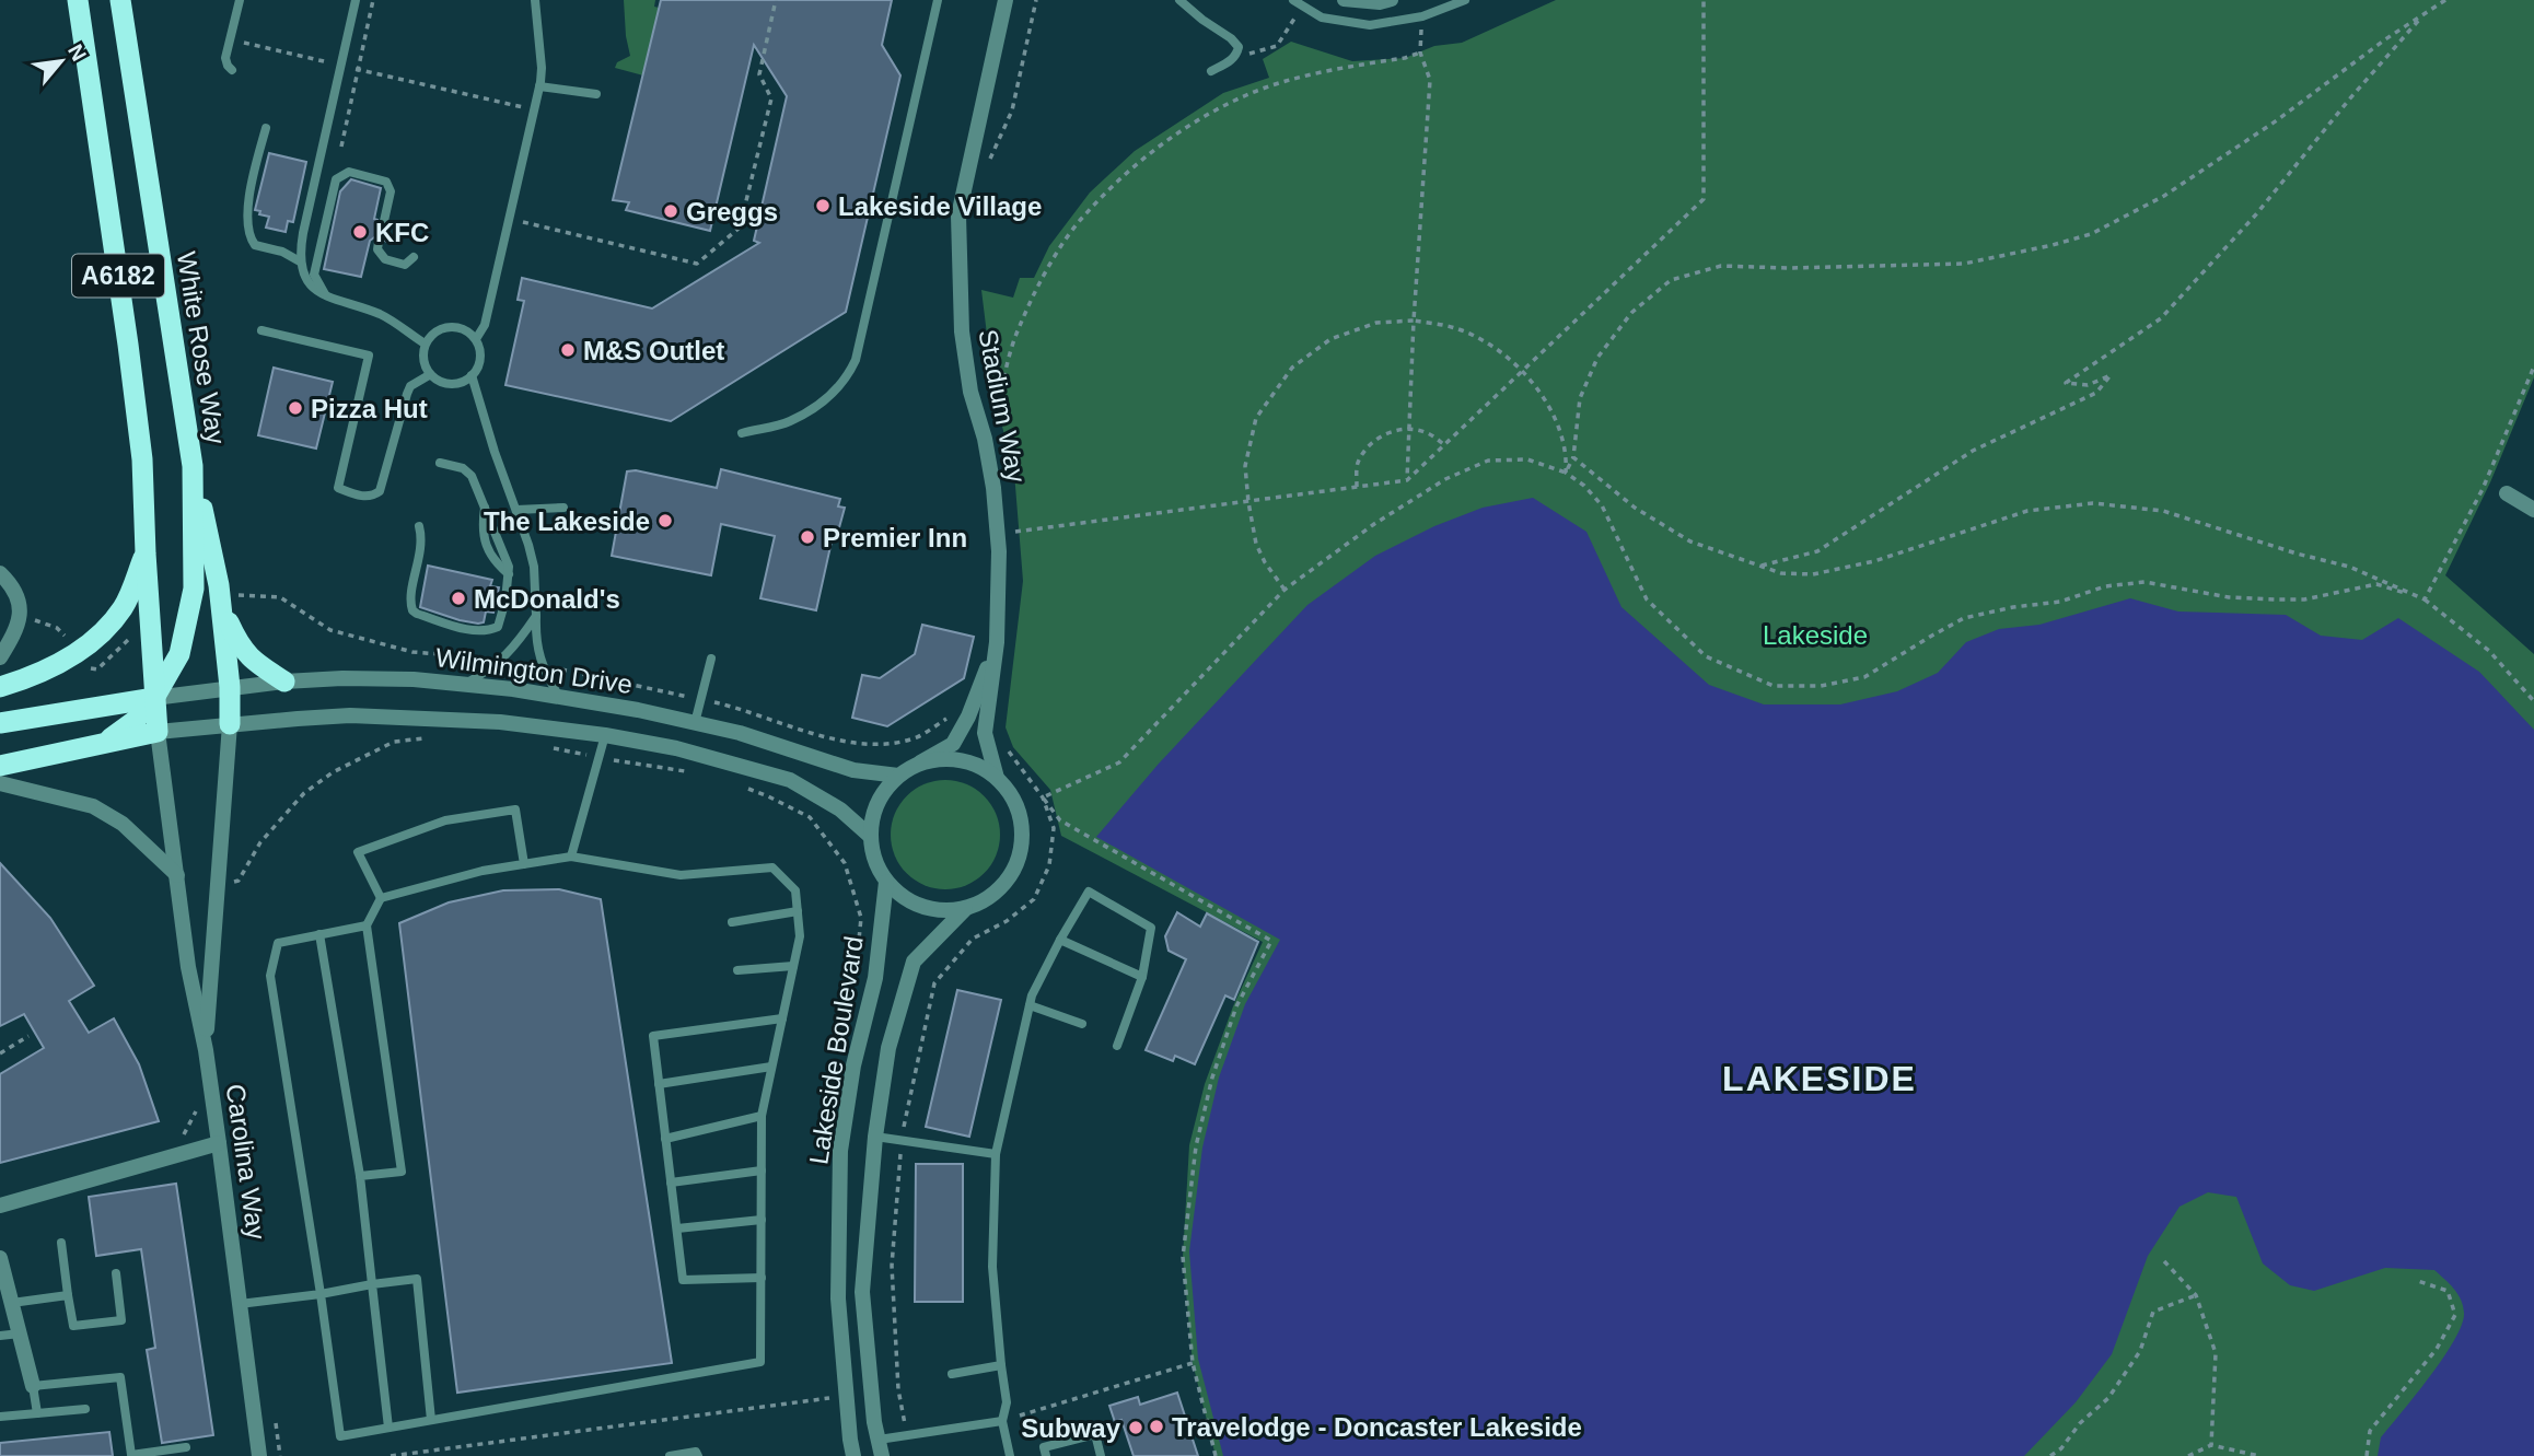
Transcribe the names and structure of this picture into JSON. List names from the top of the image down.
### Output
{
  "streets": {
    "highway": ["A6182", "White Rose Way"],
    "street": [
      "Stadium Way",
      "Wilmington Drive",
      "Lakeside Boulevard",
      "Carolina Way"
    ]
  },
  "crossings": [
    ["A6182", "White Rose Way"],
    ["A6182", "Wilmington Drive"],
    ["A6182", "Carolina Way"],
    ["White Rose Way", "Wilmington Drive"],
    ["White Rose Way", "Carolina Way"],
    ["Stadium Way", "Wilmington Drive"],
    ["Stadium Way", "Lakeside Boulevard"],
    ["Wilmington Drive", "Lakeside Boulevard"],
    ["Wilmington Drive", "Carolina Way"]
  ],
  "districts": ["LAKESIDE"],
  "parks": ["Lakeside"],
  "places": [
    "Lakeside Village",
    "Greggs",
    "KFC",
    "M&S Outlet",
    "Pizza Hut",
    "The Lakeside",
    "Premier Inn",
    "McDonald's",
    "Travelodge - Doncaster Lakeside",
    "Subway"
  ],
  "north": "top right"
}
